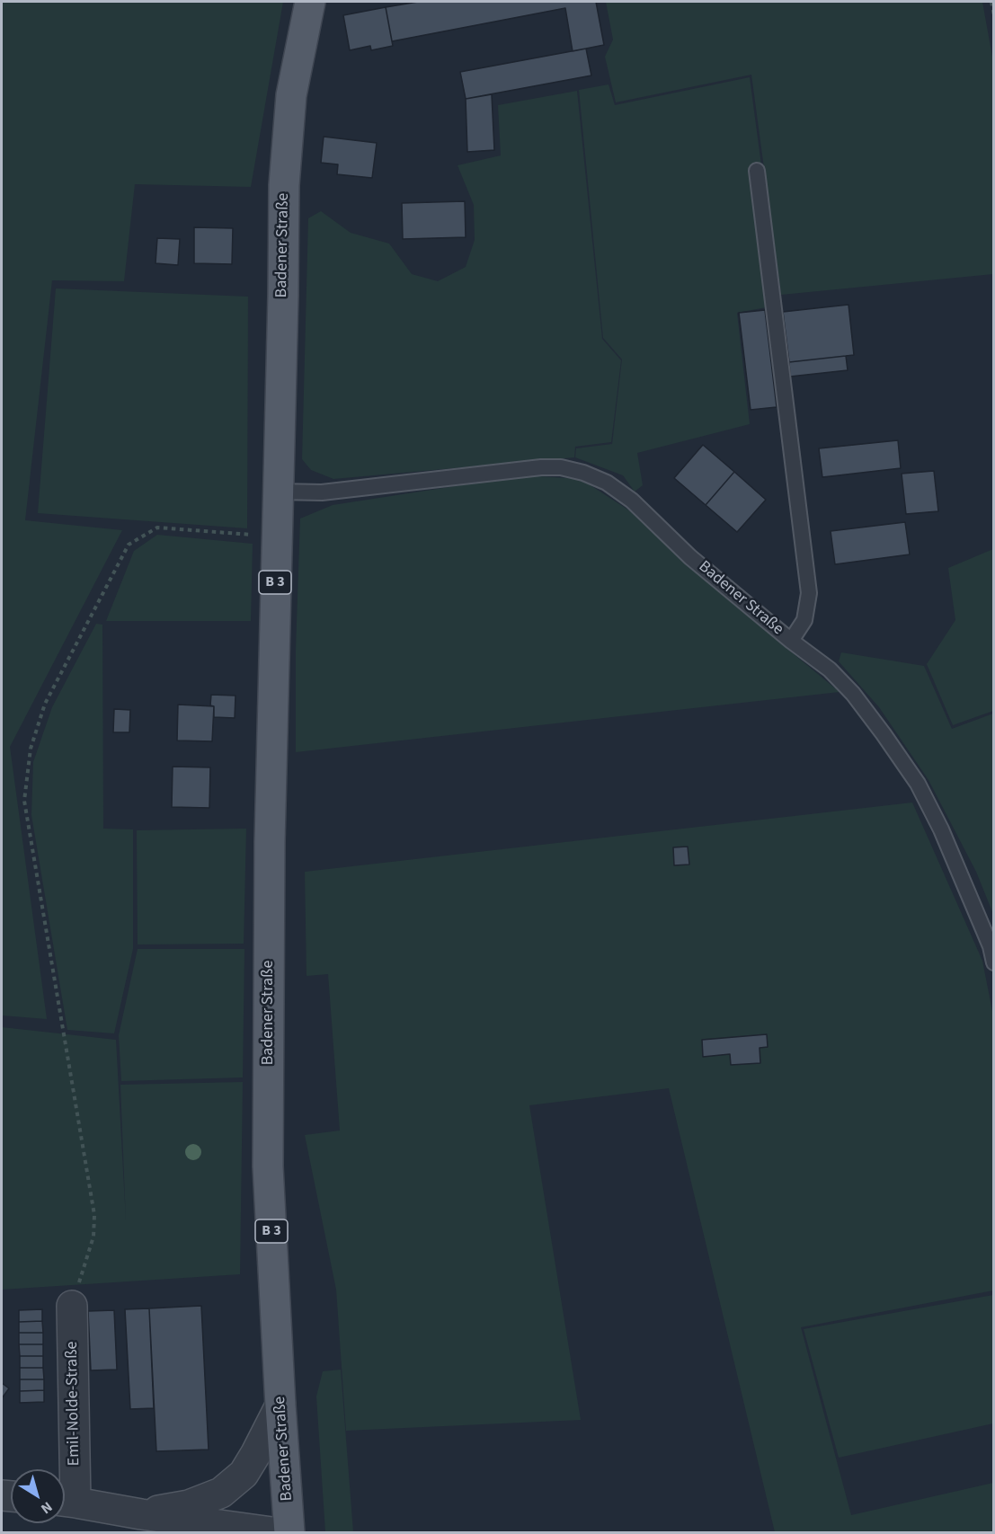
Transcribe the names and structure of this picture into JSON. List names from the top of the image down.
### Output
{
  "streets": {
    "main road": ["Badener Straße", "B 3"],
    "street": ["Emil-Nolde-Straße"]
  },
  "north": "bottom right"
}
